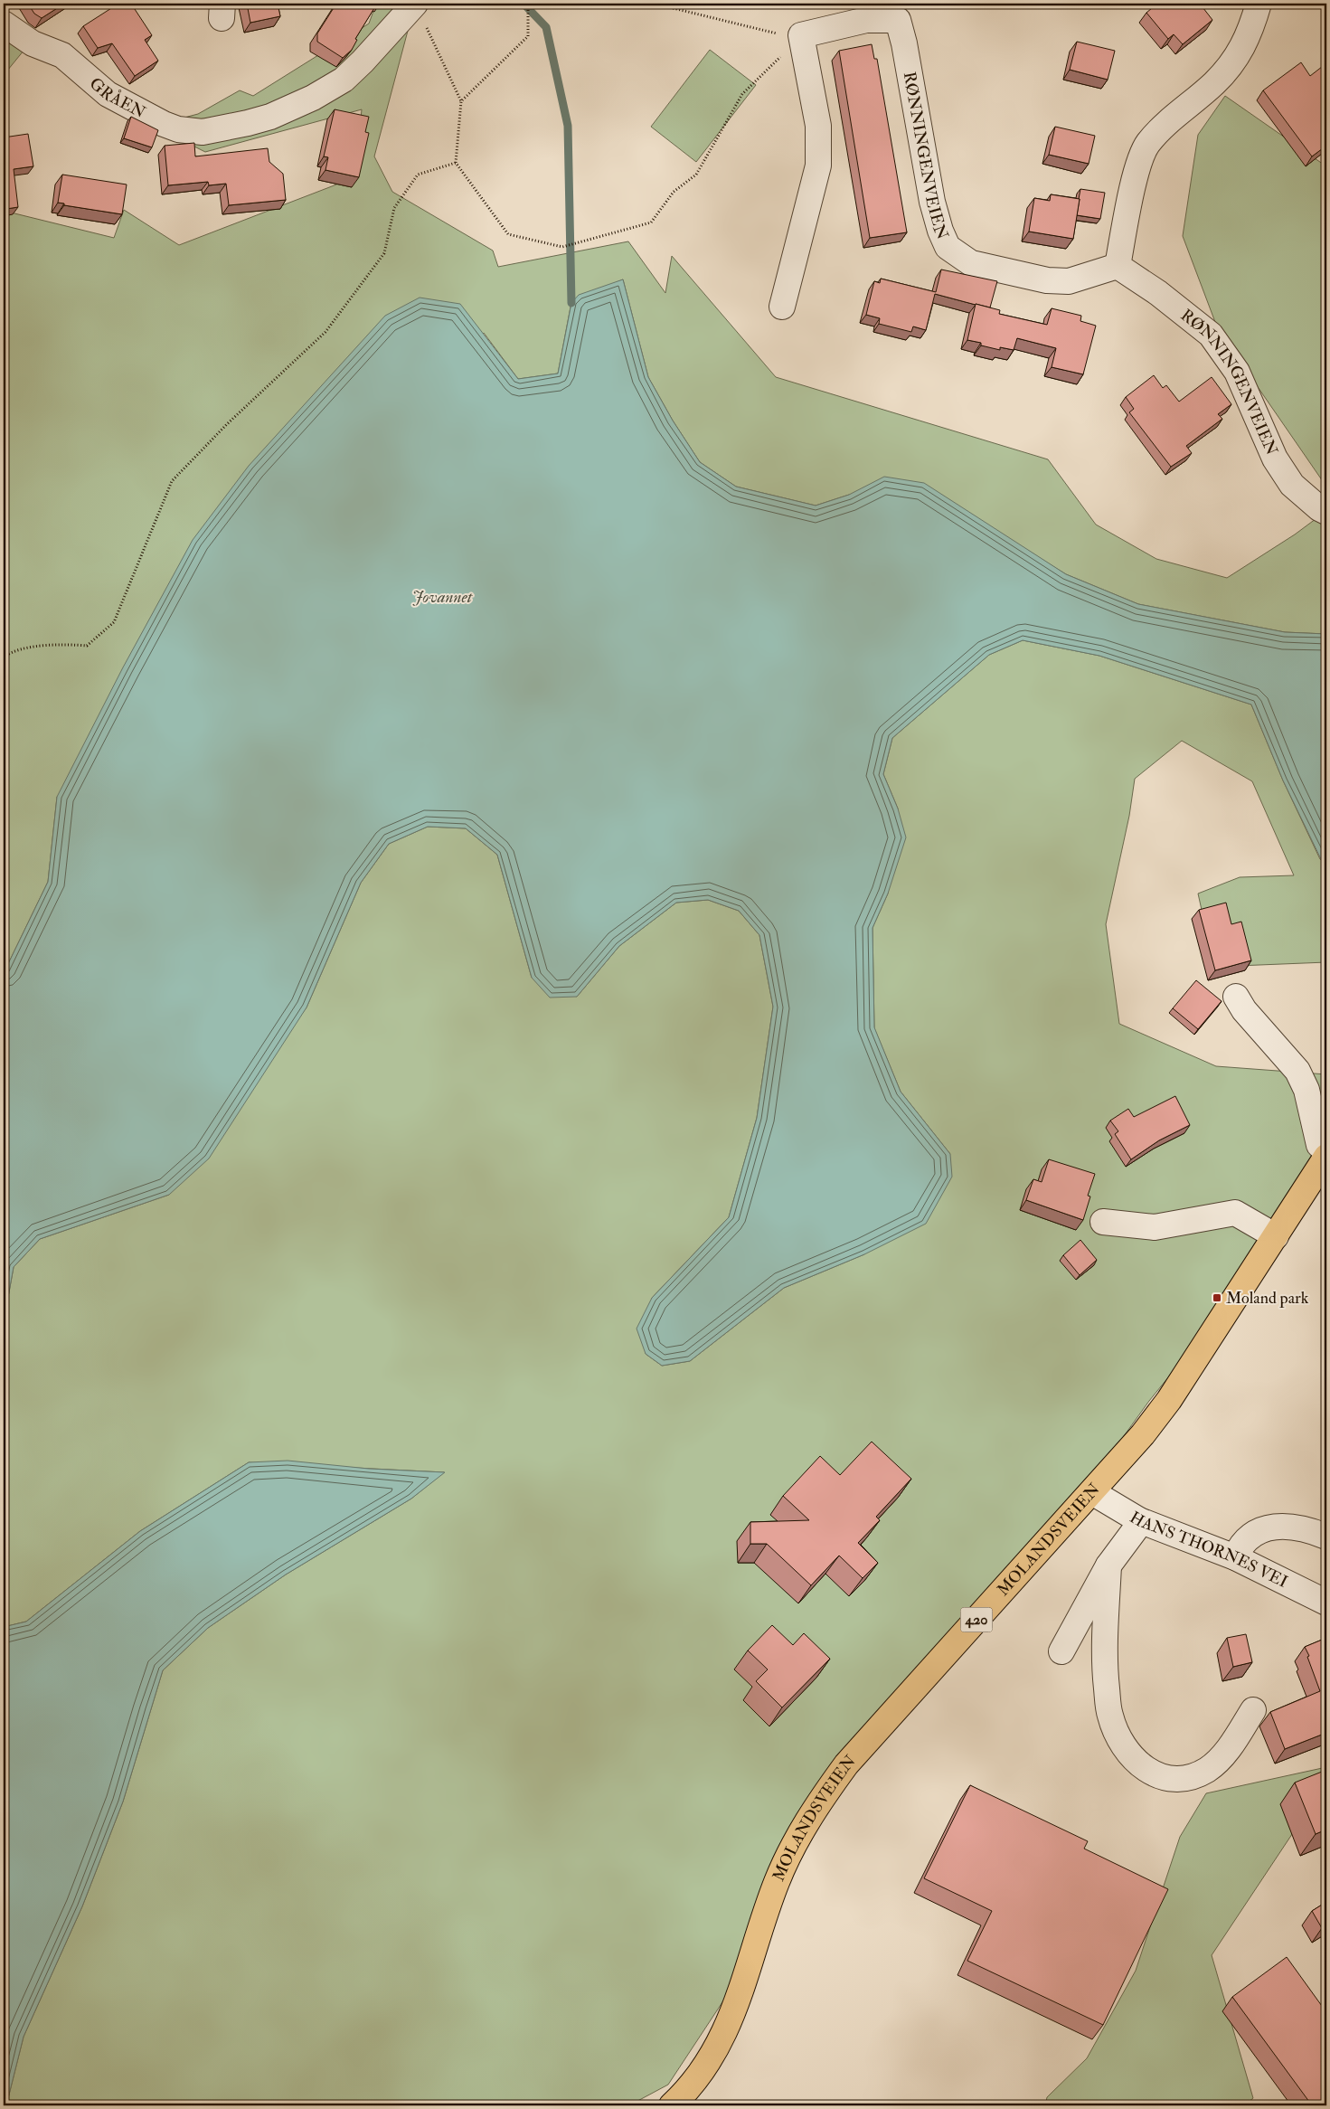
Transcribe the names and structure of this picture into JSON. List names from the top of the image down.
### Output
{
  "streets": {
    "main road": ["MOLANDSVEIEN", "420"],
    "street": ["GRÅEN", "RØNNINGENVEIEN", "HANS THORNES VEI"]
  },
  "crossings": [
    ["MOLANDSVEIEN", "HANS THORNES VEI"]
  ],
  "water": ["Jovannet"],
  "places": {
    "transit": ["Moland park"]
  }
}
